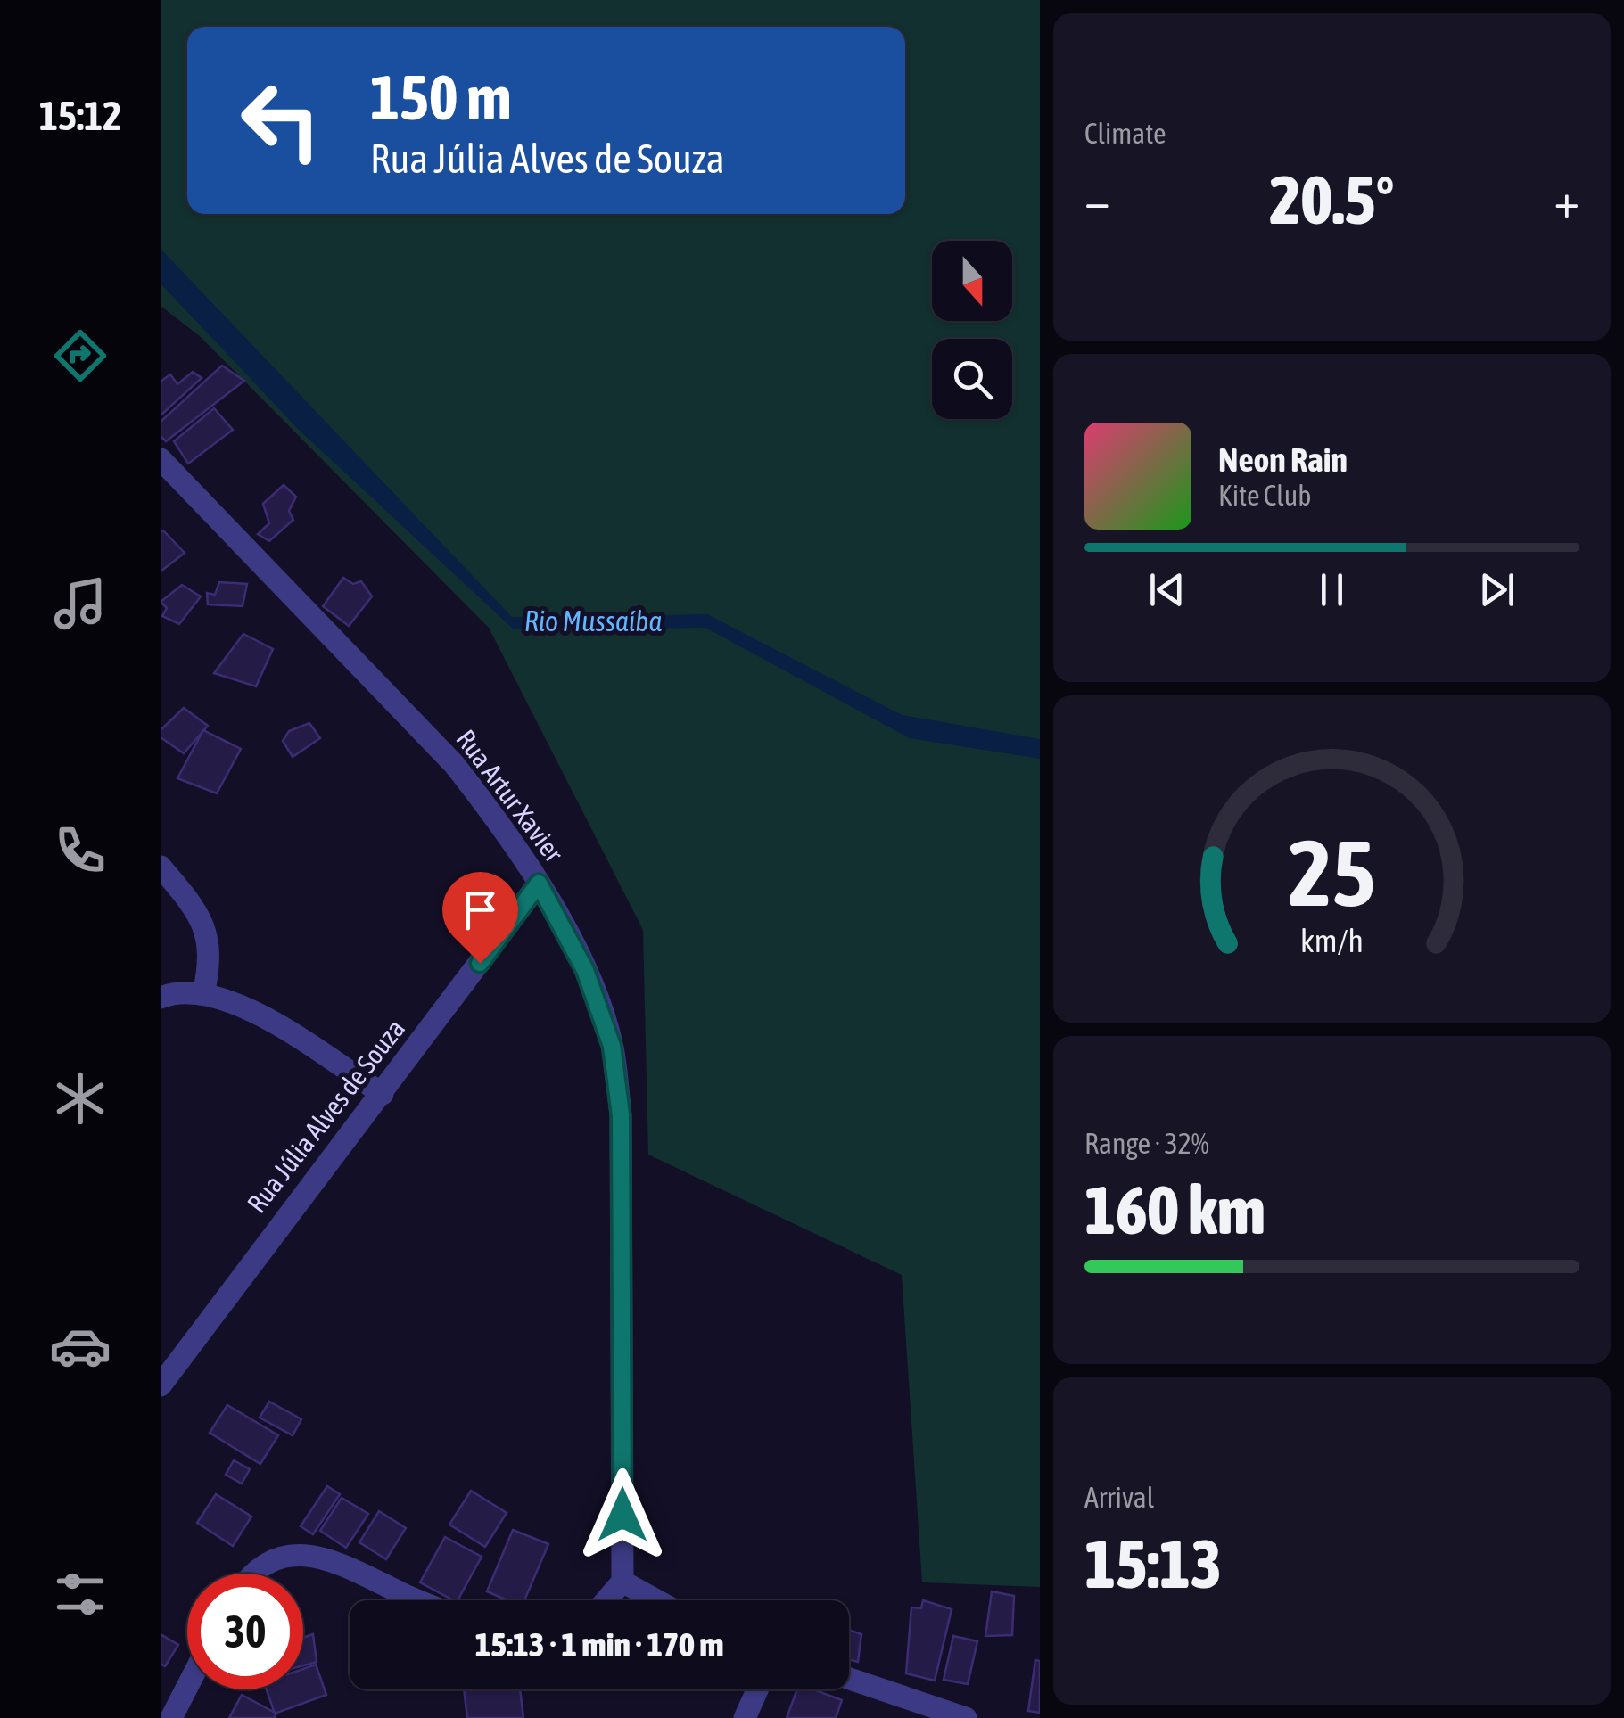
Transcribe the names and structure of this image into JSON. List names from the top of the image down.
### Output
{
  "streets": {
    "street": ["Rua Artur Xavier", "Rua Júlia Alves de Souza"]
  },
  "crossings": [
    ["Rua Artur Xavier", "Rua Júlia Alves de Souza"]
  ],
  "water": ["Rio Mussaíba"],
  "north": "bottom",
  "page": {
    "tabs": "15:12",
    "tile": [
      "Climate",
      ["Range · 32%", "160 km"],
      ["Arrival", "15:13"]
    ],
    "turn": ["150 m", "Rua Júlia Alves de Souza"],
    "heat": ["−", "20.5°", "+"],
    "song": ["Neon Rain", "Kite Club"],
    "limit": "30",
    "trip": "15:13 · 1 min · 170 m",
    "gauge": ["25", "km/h"]
  }
}
